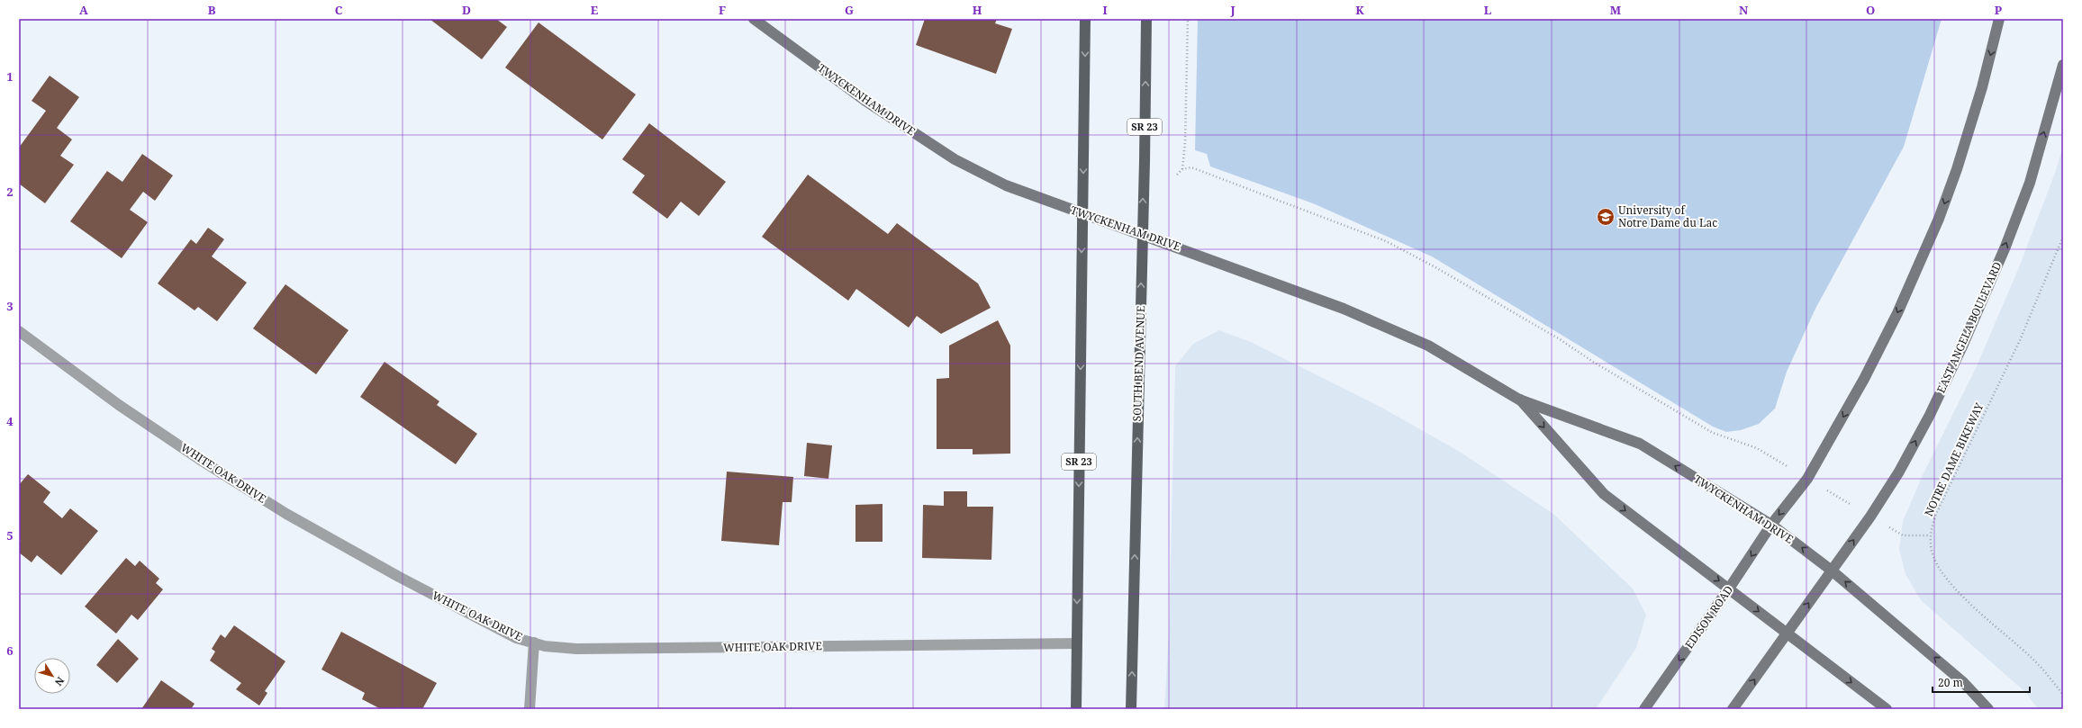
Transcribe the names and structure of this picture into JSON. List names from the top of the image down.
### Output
{
  "streets": {
    "main road": ["SR 23", "SOUTH BEND AVENUE"],
    "street": [
      "TWYCKENHAM DRIVE",
      "EAST ANGELA BOULEVARD",
      "WHITE OAK DRIVE",
      "EDISON ROAD"
    ],
    "path": ["NOTRE DAME BIKEWAY"]
  },
  "crossings": [
    ["TWYCKENHAM DRIVE", "SR 23"],
    ["TWYCKENHAM DRIVE", "EAST ANGELA BOULEVARD"],
    ["TWYCKENHAM DRIVE", "SOUTH BEND AVENUE"],
    ["TWYCKENHAM DRIVE", "EDISON ROAD"],
    ["SR 23", "WHITE OAK DRIVE"]
  ],
  "places": {
    "school or university": ["University of Notre Dame du Lac"]
  },
  "scale_bar": "20 m",
  "north": "bottom right",
  "grid": {
    "columns": [
      "A",
      "B",
      "C",
      "D",
      "E",
      "F",
      "G",
      "H",
      "I",
      "J",
      "K",
      "L",
      "M",
      "N",
      "O",
      "P"
    ],
    "rows": [
      "1",
      "2",
      "3",
      "4",
      "5",
      "6"
    ]
  }
}
